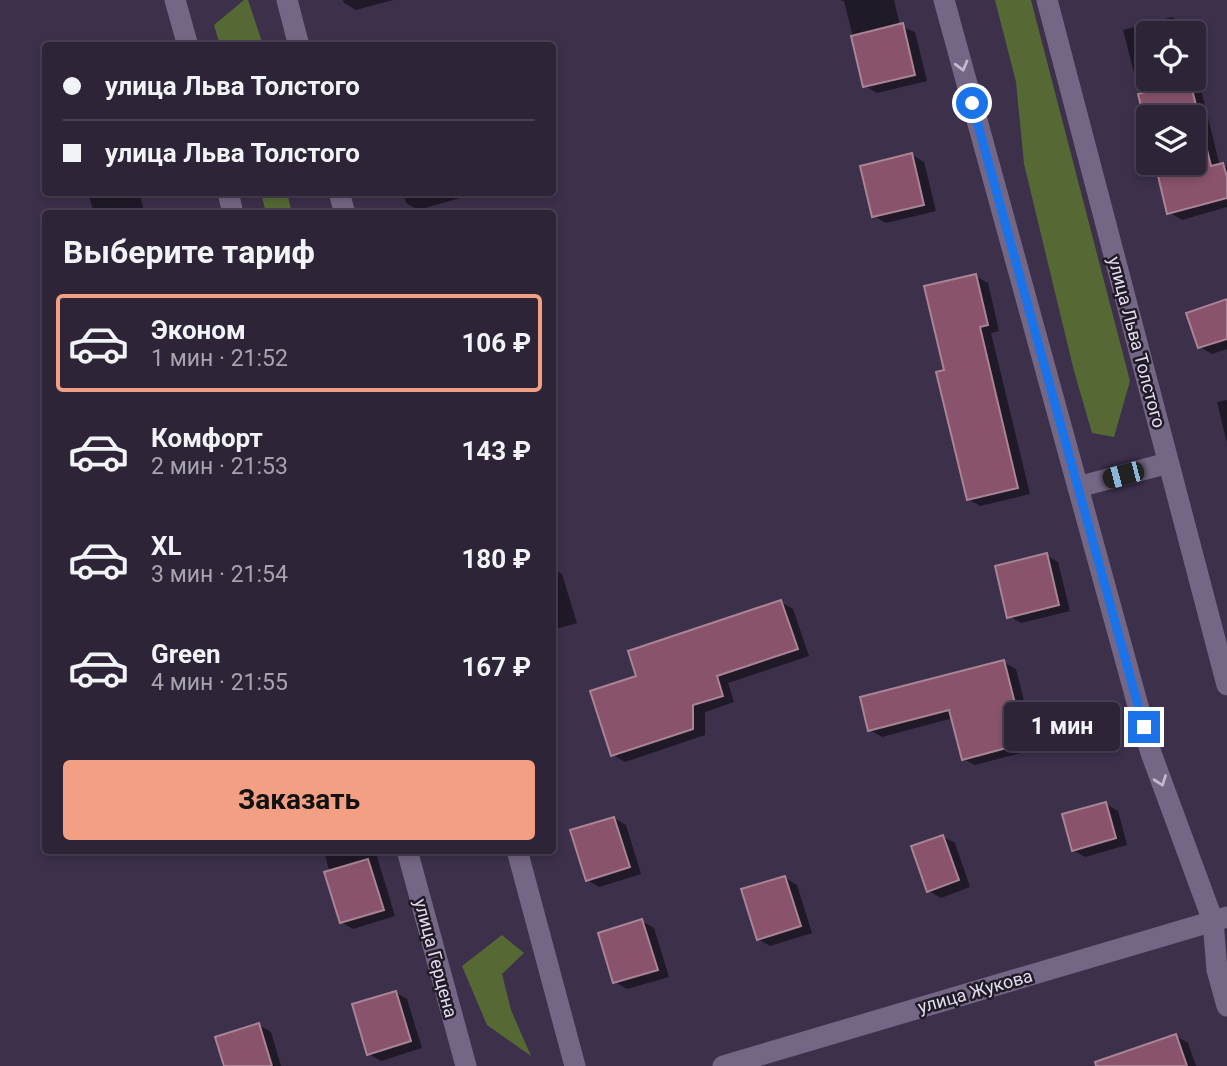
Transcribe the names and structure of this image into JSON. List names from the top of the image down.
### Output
{
  "streets": {
    "street": ["улица Льва Толстого", "улица Герцена", "улица Жукова"]
  },
  "page": {
    "banner": ["улица Льва Толстого", "улица Льва Толстого"],
    "heading": "Выберите тариф",
    "list": [
      {
        "name": "Эконом",
        "note": "1 мин · 21:52",
        "value": "106 ₽"
      },
      {
        "name": "Комфорт",
        "note": "2 мин · 21:53",
        "value": "143 ₽"
      },
      {
        "name": "XL",
        "note": "3 мин · 21:54",
        "value": "180 ₽"
      },
      {
        "name": "Green",
        "note": "4 мин · 21:55",
        "value": "167 ₽"
      }
    ],
    "bubble": "1 мин",
    "buttons": "Заказать"
  }
}
